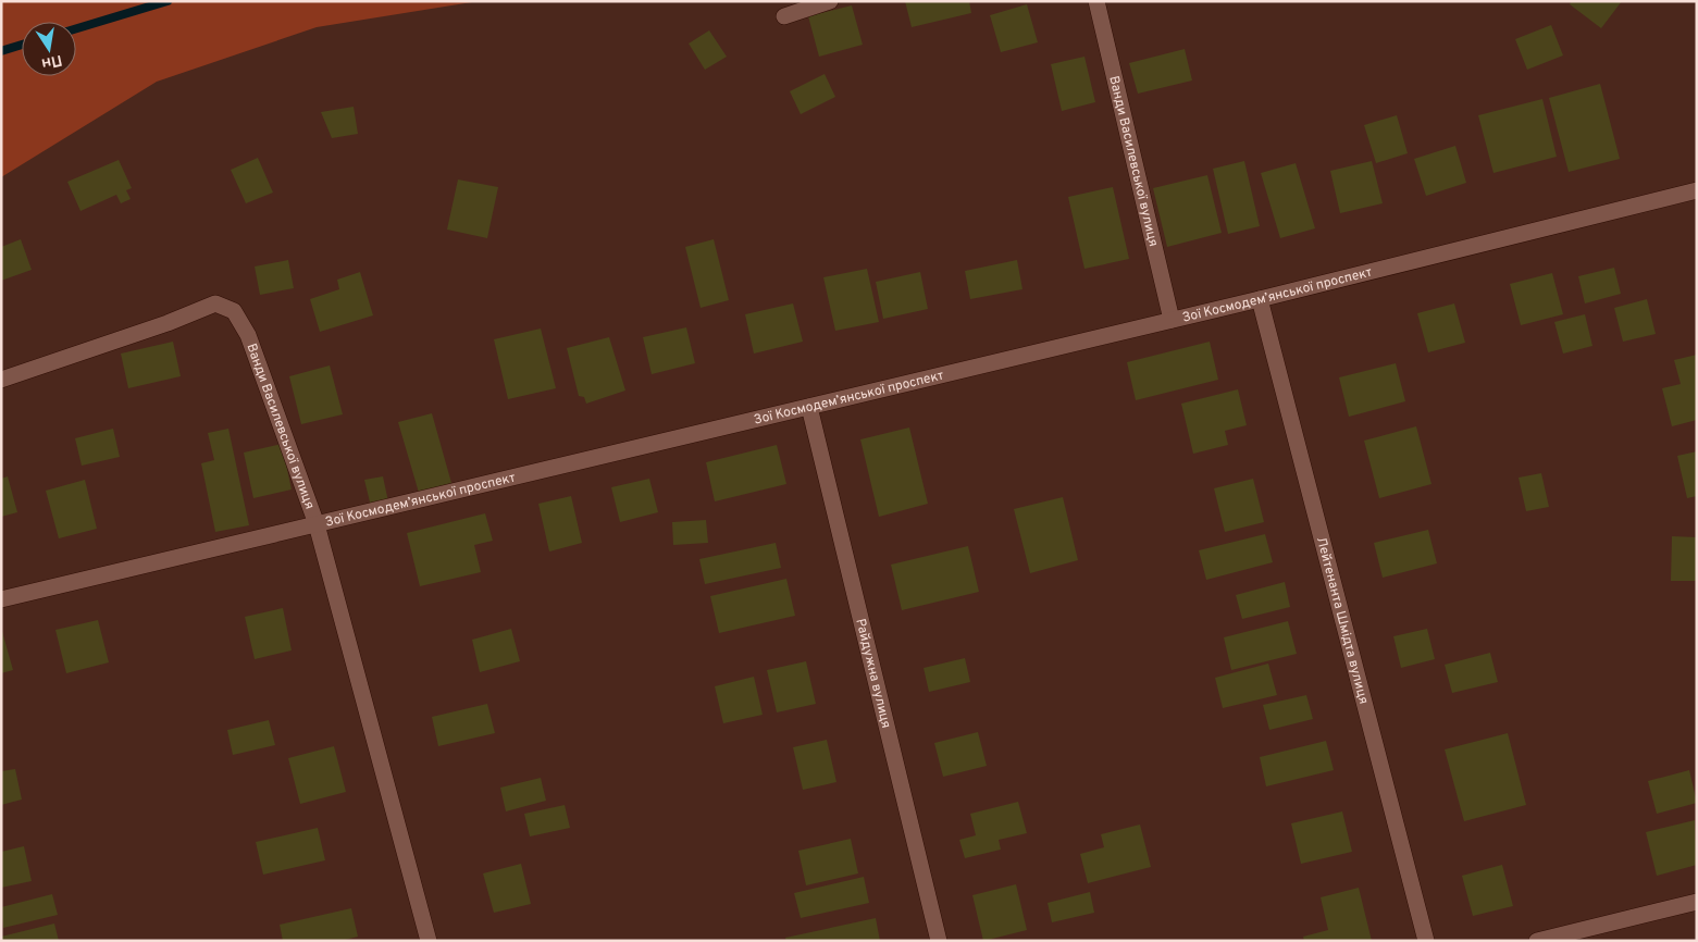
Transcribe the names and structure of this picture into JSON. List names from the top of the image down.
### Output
{
  "streets": {
    "street": [
      "Ванди Василевської вулиця",
      "Зої Космодем’янської проспект",
      "Лейтенанта Шмідта вулиця",
      "Райдужна вулиця"
    ]
  },
  "crossings": [
    ["Ванди Василевської вулиця", "Зої Космодем’янської проспект"],
    ["Зої Космодем’янської проспект", "Лейтенанта Шмідта вулиця"],
    ["Зої Космодем’янської проспект", "Райдужна вулиця"]
  ],
  "north": "bottom"
}
